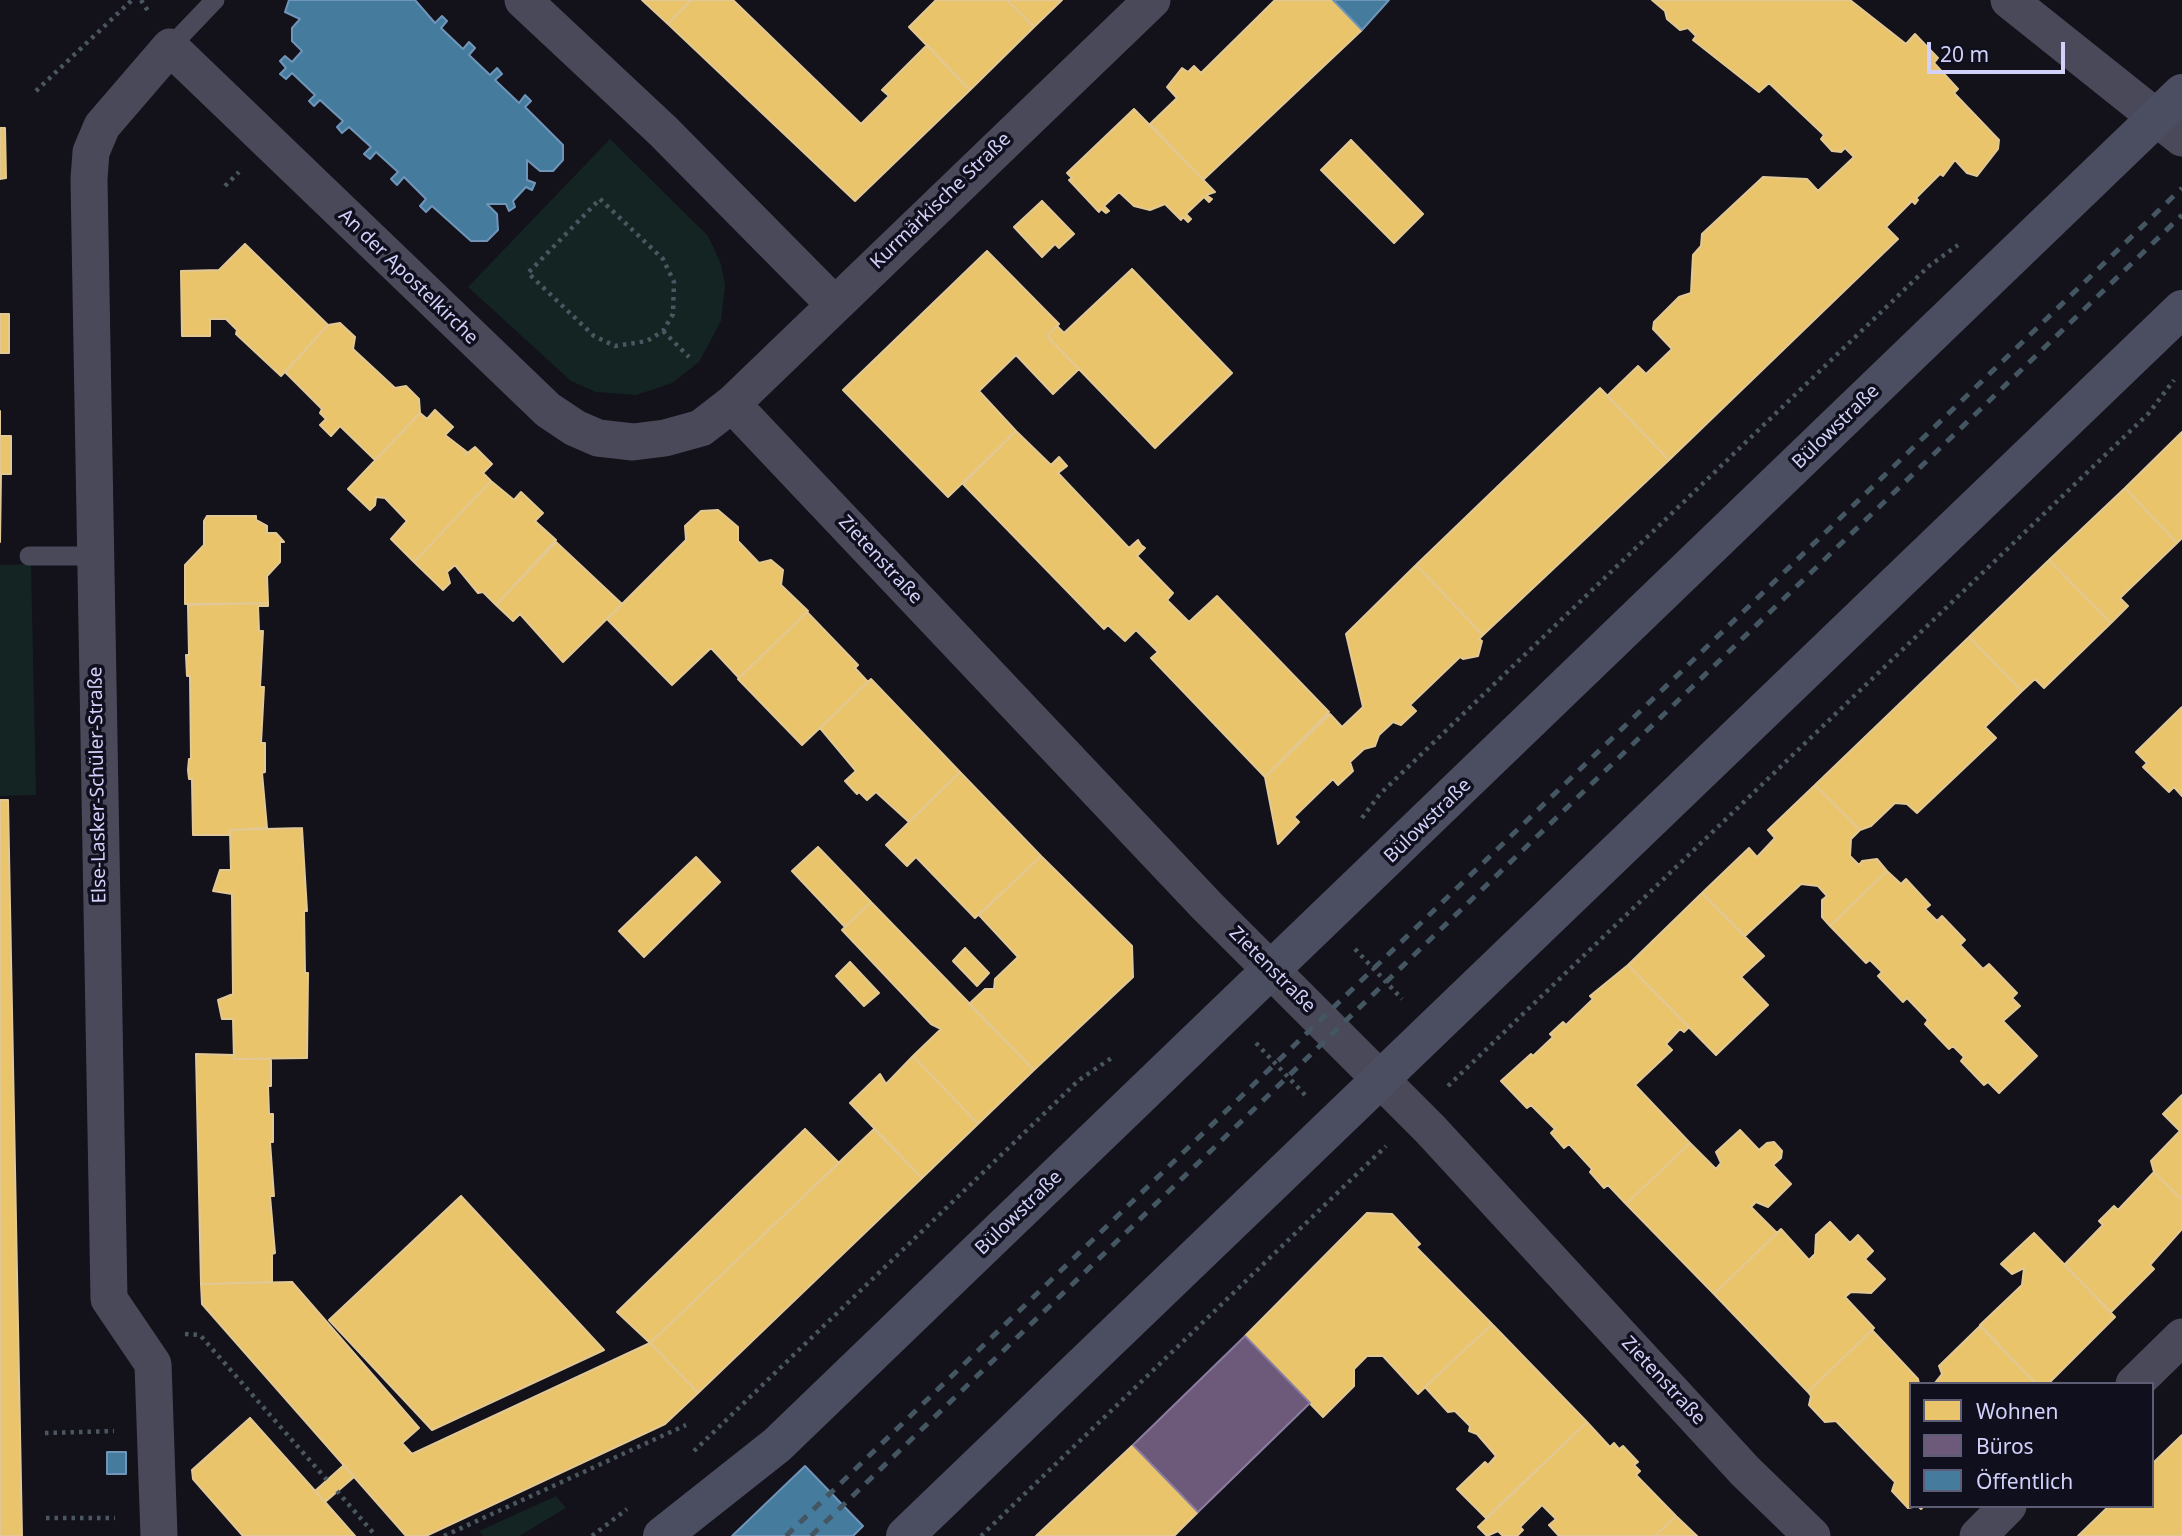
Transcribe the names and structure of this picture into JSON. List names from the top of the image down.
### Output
{
  "streets": {
    "main road": ["Bülowstraße"],
    "street": [
      "Kurmärkische Straße",
      "An der Apostelkirche",
      "Zietenstraße",
      "Else-Lasker-Schüler-Straße"
    ]
  },
  "crossings": [
    ["Kurmärkische Straße", "An der Apostelkirche"],
    ["Kurmärkische Straße", "Zietenstraße"],
    ["An der Apostelkirche", "Zietenstraße"],
    ["An der Apostelkirche", "Else-Lasker-Schüler-Straße"],
    ["Bülowstraße", "Zietenstraße"]
  ],
  "legend": ["Wohnen", "Büros", "Öffentlich"],
  "scale_bar": "20 m"
}
